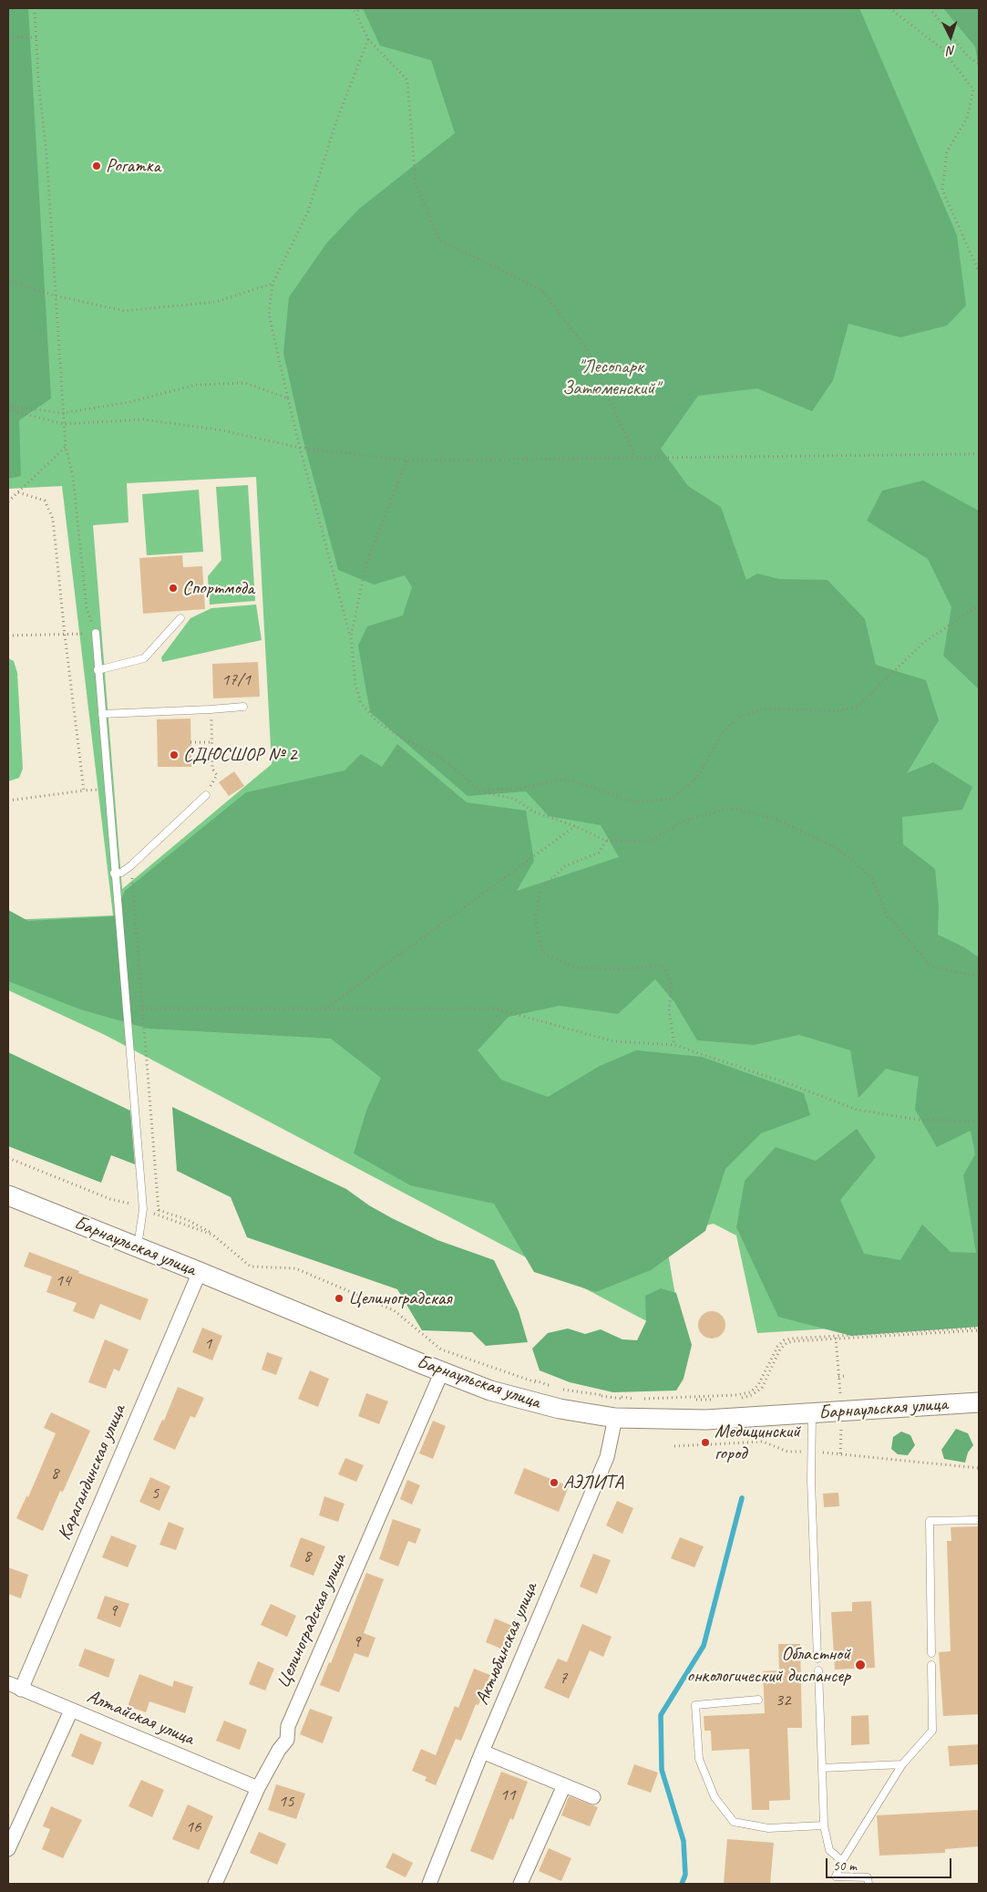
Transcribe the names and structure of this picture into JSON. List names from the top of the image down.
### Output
{
  "streets": {
    "street": [
      "Барнаульская улица",
      "Карагандинская улица",
      "Целиноградская улица",
      "Актюбинская улица",
      "Алтайская улица"
    ]
  },
  "crossings": [
    ["Барнаульская улица", "Карагандинская улица"],
    ["Барнаульская улица", "Целиноградская улица"],
    ["Барнаульская улица", "Актюбинская улица"],
    ["Карагандинская улица", "Алтайская улица"],
    ["Целиноградская улица", "Алтайская улица"]
  ],
  "parks": ["\"Лесопарк Затюменский\""],
  "places": [
    "Рогатка",
    "Спортмода",
    "СДЮСШОР № 2",
    "Целиноградская",
    "Медицинский город",
    "АЭЛИТА",
    "Областной онкологический диспансер"
  ],
  "house_numbers": [
    "17/1",
    "14",
    "1",
    "8",
    "5",
    "8",
    "9",
    "9",
    "7",
    "32",
    "11",
    "15",
    "16"
  ],
  "scale_bar": "50 m",
  "north": "bottom"
}
